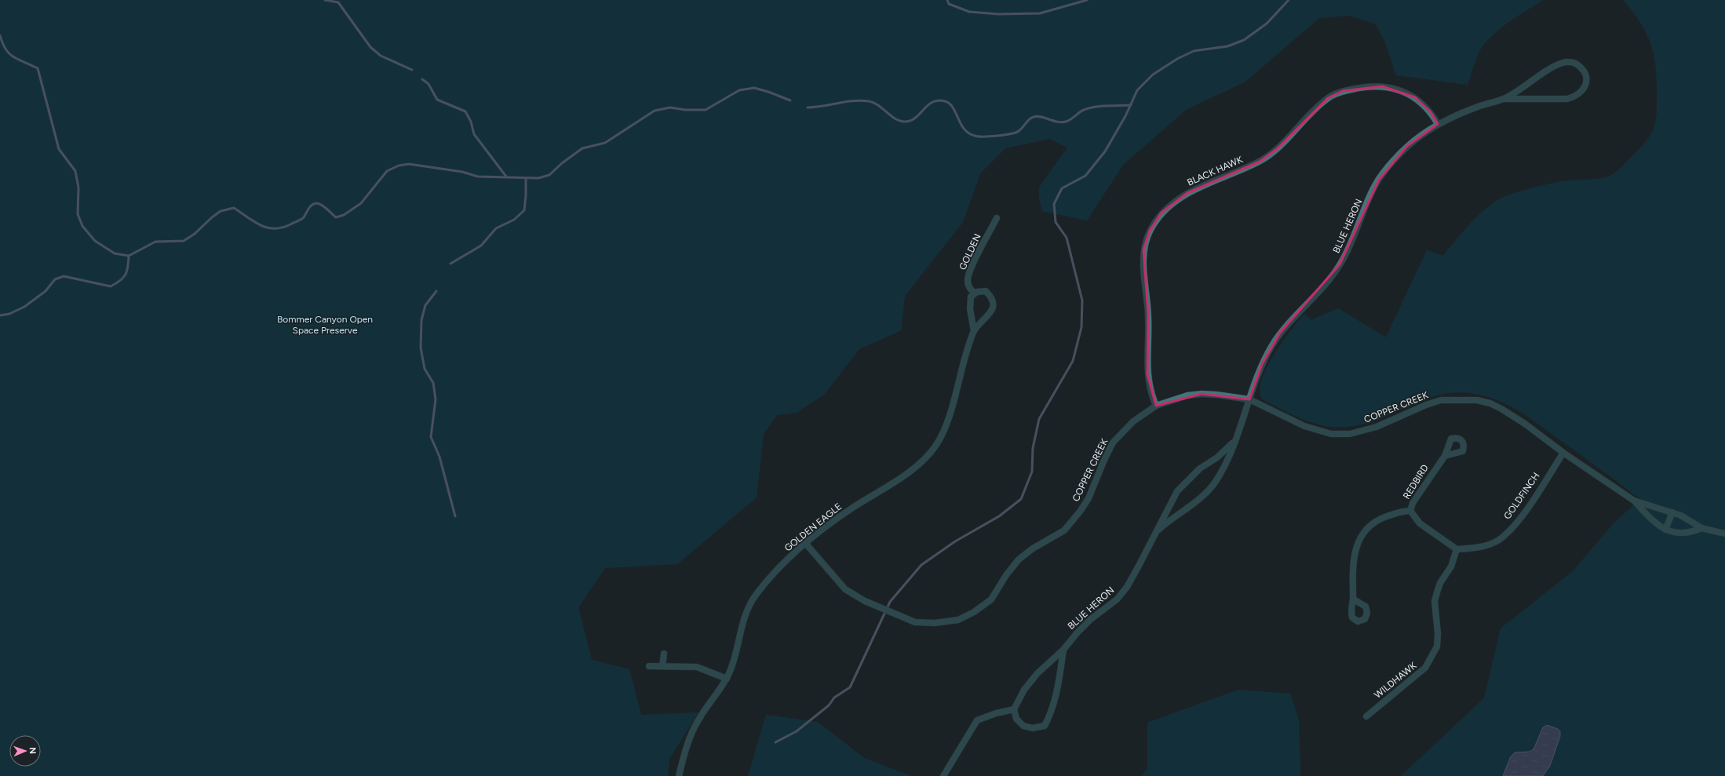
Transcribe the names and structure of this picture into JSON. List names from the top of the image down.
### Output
{
  "streets": {
    "street": [
      "BLACK HAWK",
      "BLUE HERON",
      "GOLDEN",
      "COPPER CREEK",
      "REDBIRD",
      "GOLDFINCH",
      "GOLDEN EAGLE",
      "WILDHAWK"
    ]
  },
  "crossings": [
    ["BLACK HAWK", "BLUE HERON"],
    ["BLACK HAWK", "COPPER CREEK"],
    ["BLUE HERON", "COPPER CREEK"],
    ["GOLDEN", "GOLDEN EAGLE"],
    ["COPPER CREEK", "GOLDFINCH"],
    ["COPPER CREEK", "GOLDEN EAGLE"],
    ["GOLDFINCH", "WILDHAWK"]
  ],
  "parks": ["Bommer Canyon Open Space Preserve"],
  "north": "right"
}
